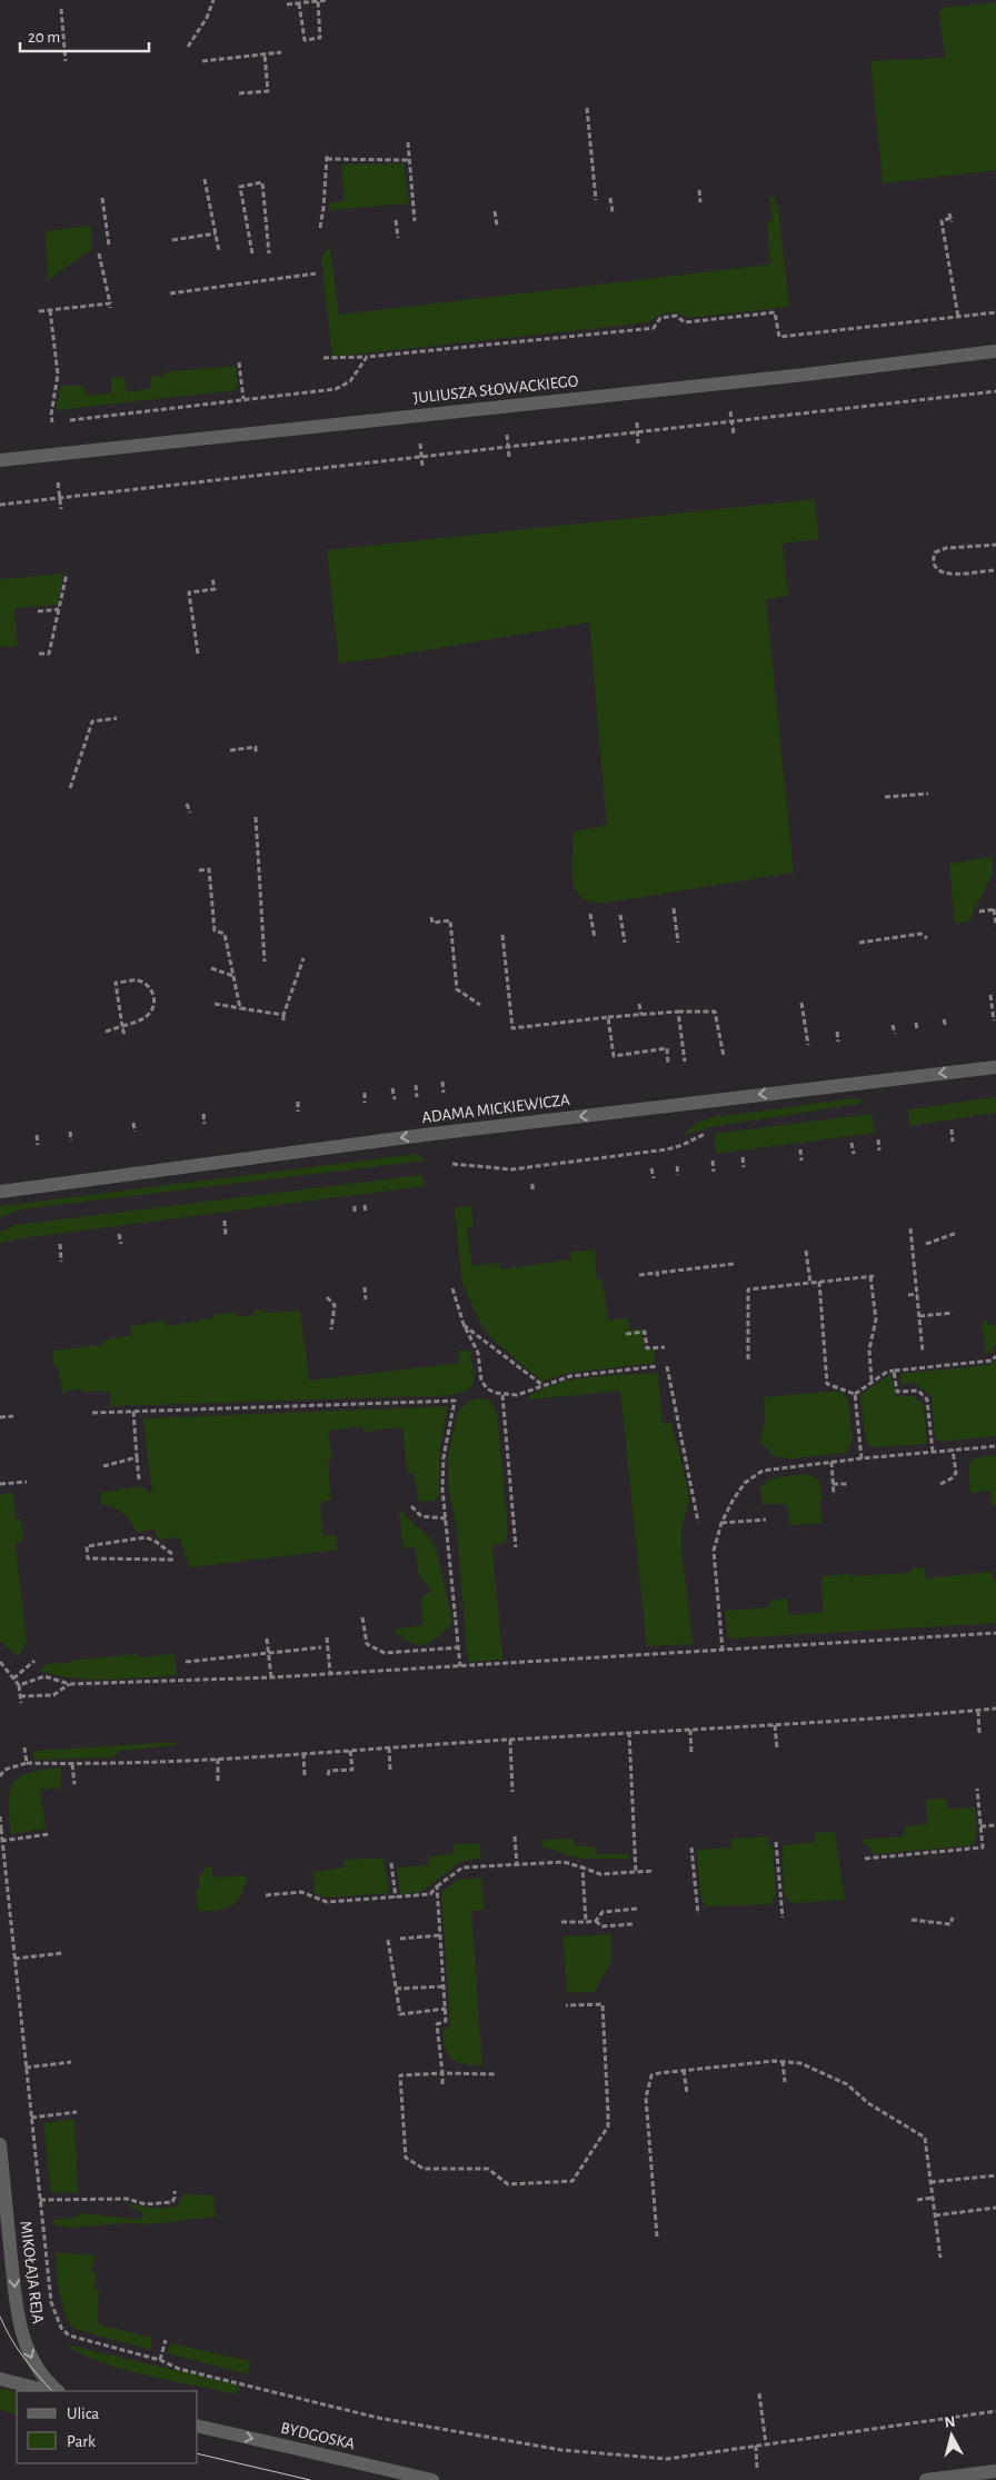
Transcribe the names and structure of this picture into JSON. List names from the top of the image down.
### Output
{
  "streets": {
    "street": [
      "JULIUSZA SŁOWACKIEGO",
      "ADAMA MICKIEWICZA",
      "MIKOŁAJA REJA",
      "BYDGOSKA"
    ]
  },
  "one_way": ["ADAMA MICKIEWICZA", "MIKOŁAJA REJA", "BYDGOSKA"],
  "legend": ["Ulica", "Park"],
  "scale_bar": "20 m",
  "north": "top"
}
